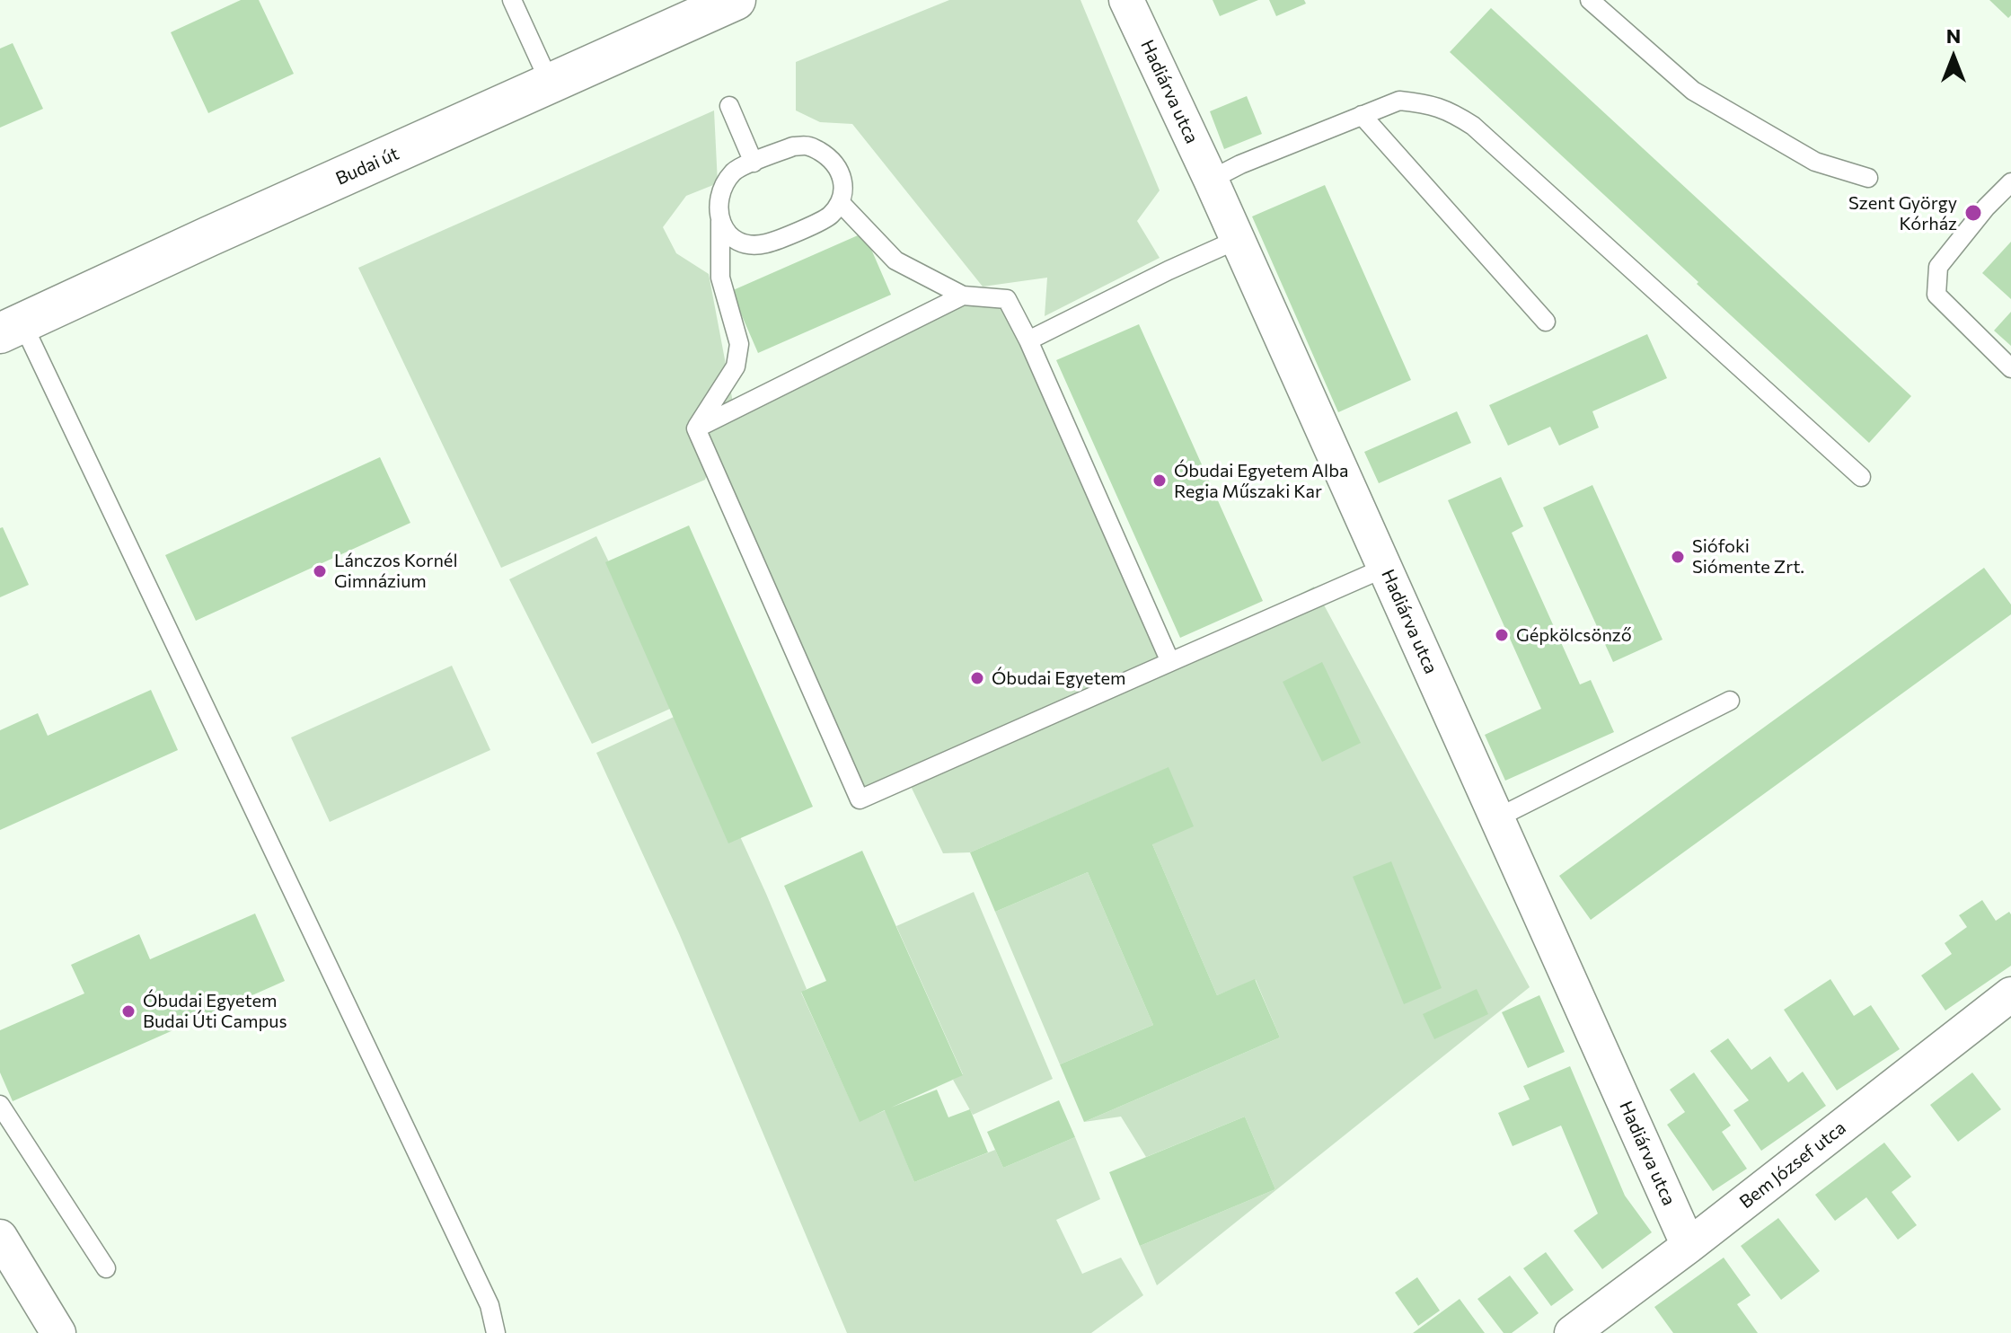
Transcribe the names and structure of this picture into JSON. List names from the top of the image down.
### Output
{
  "streets": {
    "main road": ["Budai út"],
    "street": ["Hadiárva utca", "Bem József utca"]
  },
  "crossings": [
    ["Hadiárva utca", "Bem József utca"]
  ],
  "places": [
    "Szent György Kórház",
    "Óbudai Egyetem Alba Regia Műszaki Kar",
    "Siófoki Siómente Zrt.",
    "Lánczos Kornél Gimnázium",
    "Gépkölcsönző",
    "Óbudai Egyetem",
    "Óbudai Egyetem Budai Úti Campus"
  ],
  "north": "top"
}
